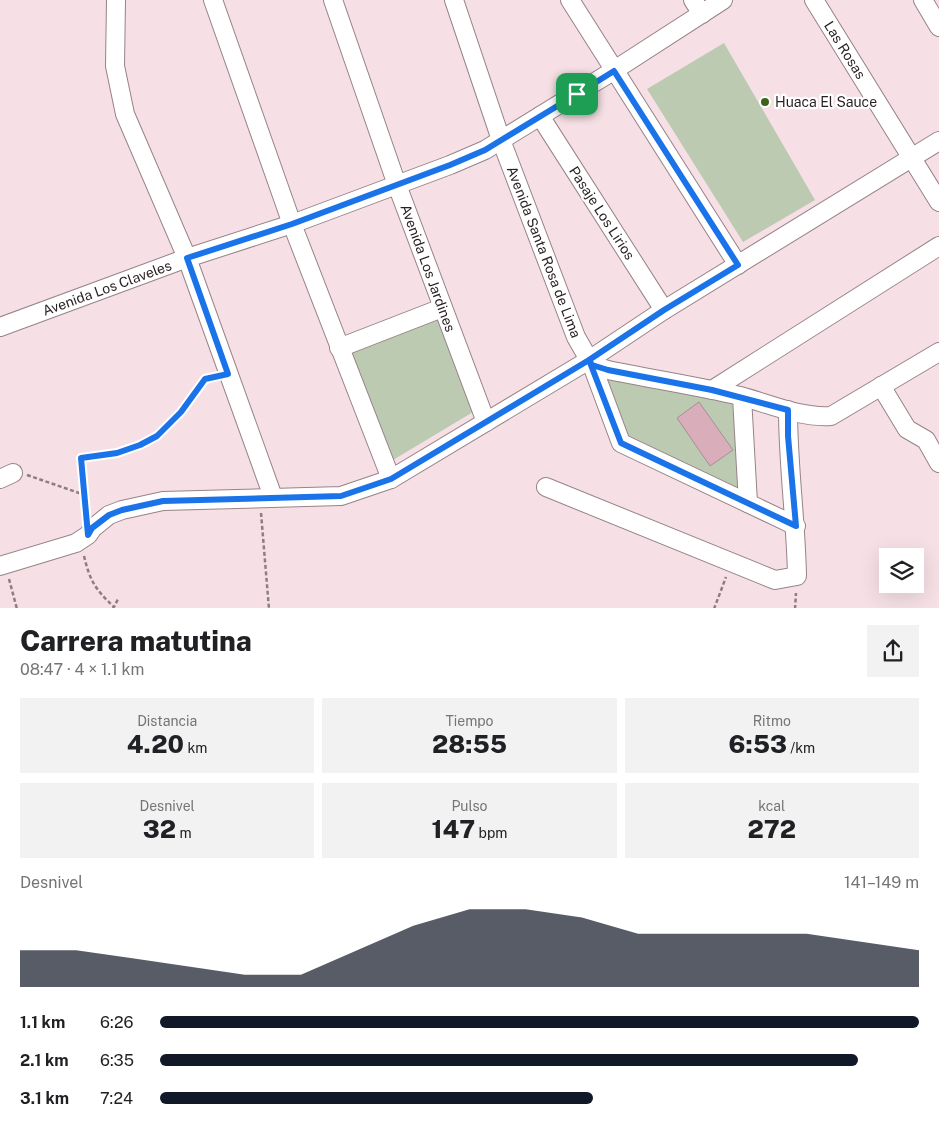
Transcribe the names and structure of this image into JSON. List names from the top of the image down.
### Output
{
  "streets": {
    "street": [
      "Las Rosas",
      "Pasaje Los Lirios",
      "Avenida Santa Rosa de Lima",
      "Avenida Los Jardines",
      "Avenida Los Claveles"
    ]
  },
  "crossings": [
    ["Pasaje Los Lirios", "Avenida Los Claveles"],
    ["Avenida Santa Rosa de Lima", "Avenida Los Claveles"],
    ["Avenida Los Jardines", "Avenida Los Claveles"]
  ],
  "places": ["Huaca El Sauce"],
  "page": {
    "heading": ["Carrera matutina", "08:47 · 4 × 1.1 km"],
    "stats": [
      ["Distancia", "4.20 km"],
      ["Tiempo", "28:55"],
      ["Ritmo", "6:53 /km"],
      ["Desnivel", "32 m"],
      ["Pulso", "147 bpm"],
      ["kcal", "272"]
    ],
    "chart": ["Desnivel", "141–149 m"],
    "list": [
      {
        "name": "1.1 km",
        "note": "6:26"
      },
      {
        "name": "2.1 km",
        "note": "6:35"
      },
      {
        "name": "3.1 km",
        "note": "7:24"
      }
    ]
  }
}
